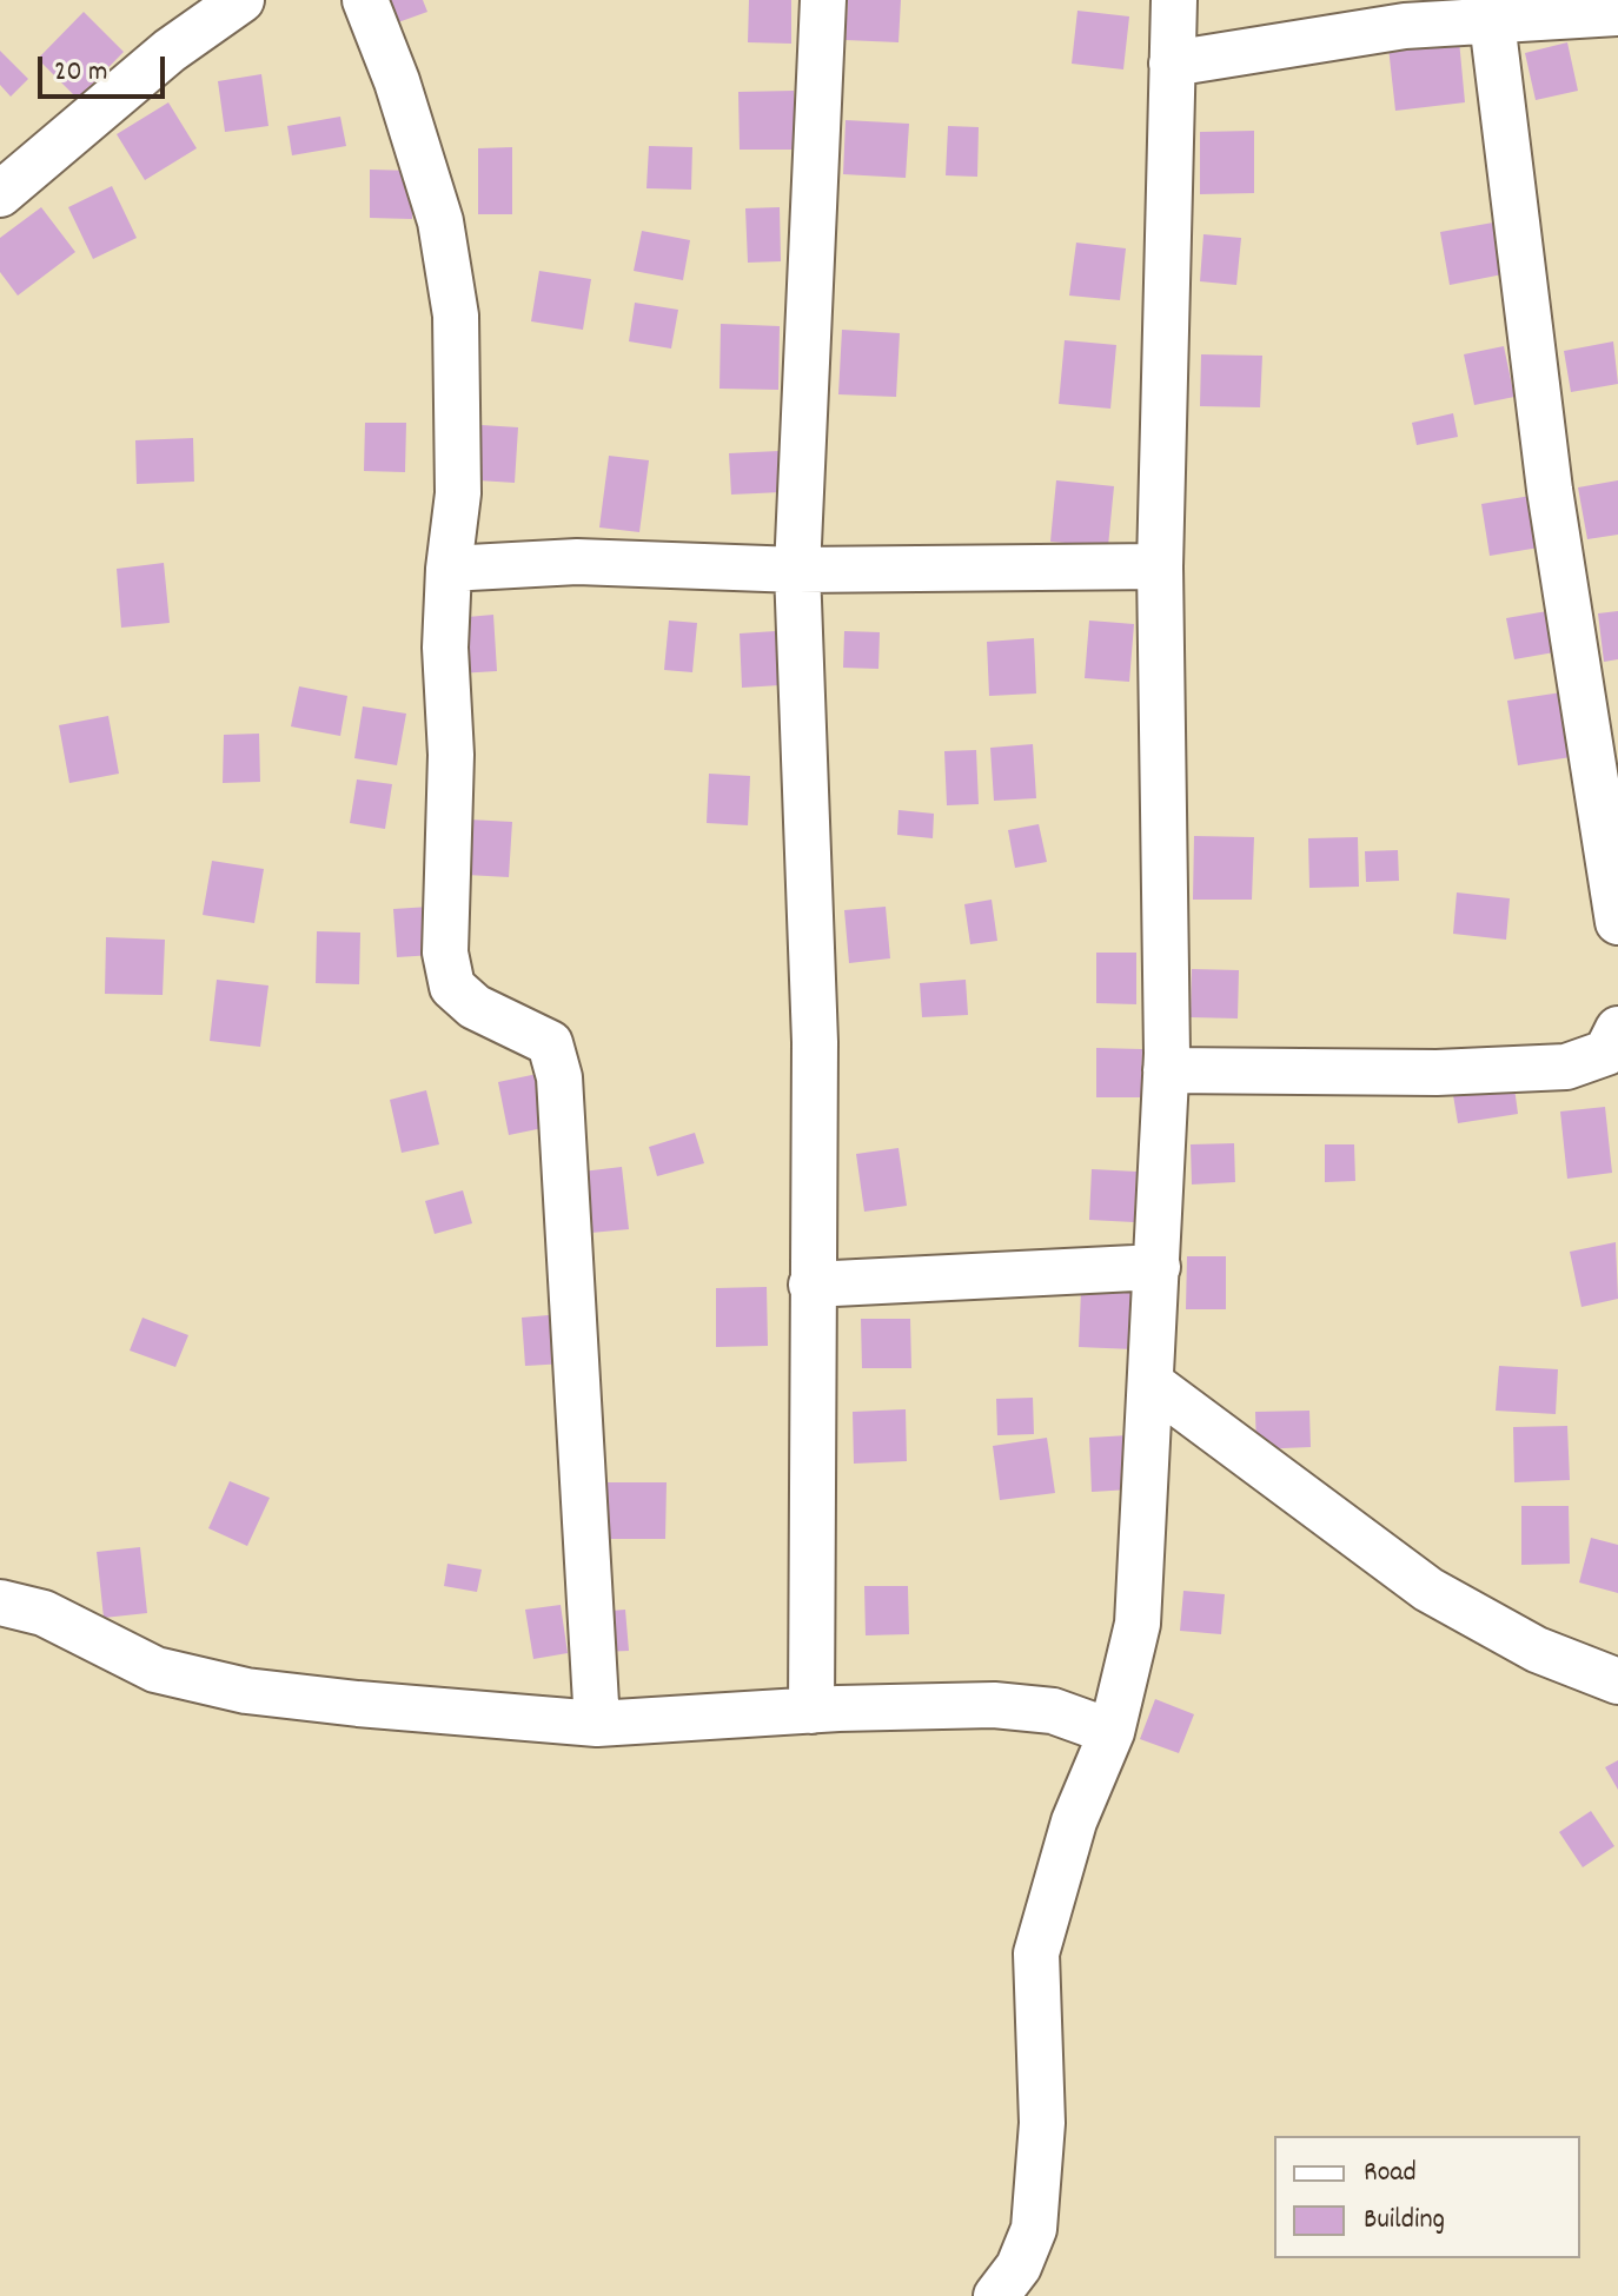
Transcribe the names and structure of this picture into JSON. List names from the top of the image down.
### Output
{
  "legend": ["Road", "Building"],
  "scale_bar": "20 m"
}
